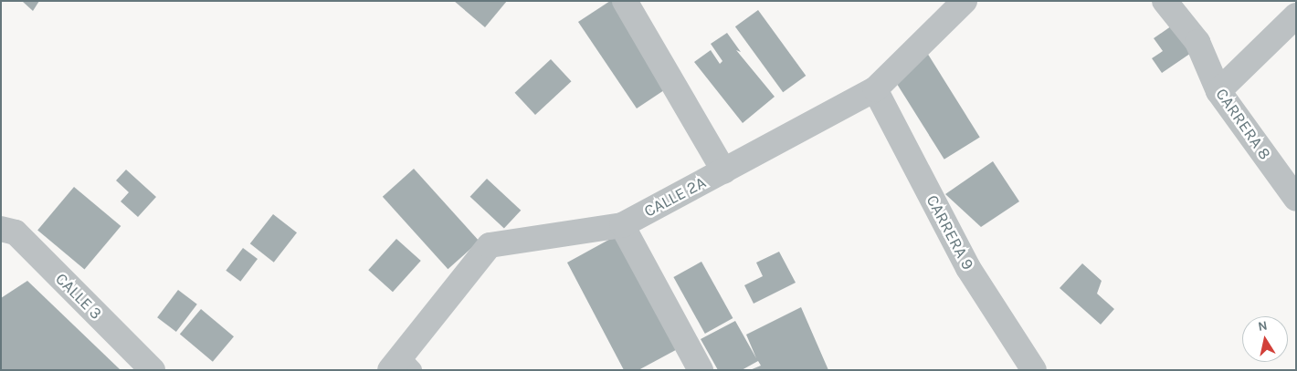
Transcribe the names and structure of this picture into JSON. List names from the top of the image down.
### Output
{
  "streets": {
    "street": [
      "CARRERA 8",
      "CALLE 2A",
      "CARRERA 9",
      "CALLE 3"
    ]
  },
  "crossings": [
    ["CALLE 2A", "CARRERA 9"]
  ],
  "north": "top"
}
